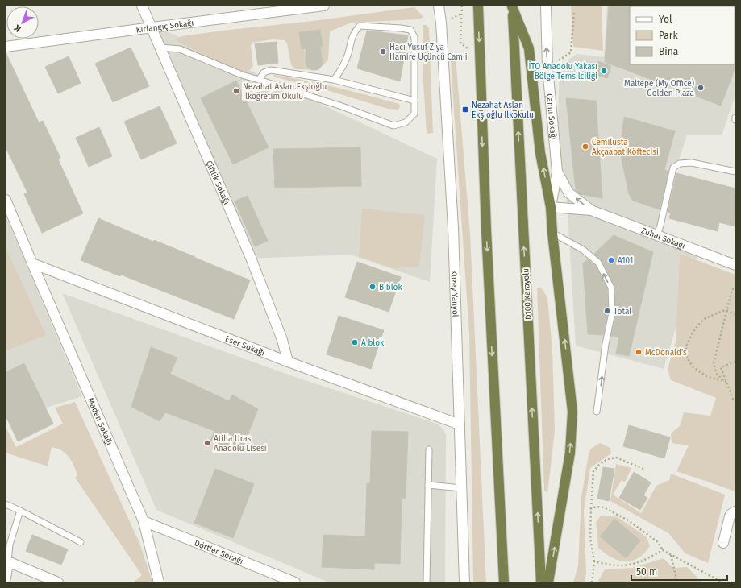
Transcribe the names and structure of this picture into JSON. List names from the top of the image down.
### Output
{
  "streets": {
    "highway": ["D100 Karayolu"],
    "street": [
      "Kırlangıç Sokağı",
      "Çamlı Sokağı",
      "Çiftlik Sokağı",
      "Zuhal Sokağı",
      "Kuzey Yanyol",
      "Eser Sokağı",
      "Maden Sokağı",
      "Dörtler Sokağı"
    ]
  },
  "crossings": [
    ["Kırlangıç Sokağı", "Çiftlik Sokağı"],
    ["Çamlı Sokağı", "Zuhal Sokağı"],
    ["Çiftlik Sokağı", "Eser Sokağı"],
    ["Kuzey Yanyol", "Eser Sokağı"],
    ["Eser Sokağı", "Maden Sokağı"],
    ["Maden Sokağı", "Dörtler Sokağı"]
  ],
  "one_way": ["Çamlı Sokağı"],
  "places": {
    "other": [
      "Hacı Yusuf Ziya Hamire Üçüncü Camii",
      "İTO Anadolu Yakası Bölge Temsilciliği",
      "Maltepe (My Office) Golden Plaza",
      "Nezahat Aslan Ekşioğlu İlköğretim Okulu",
      "Cemilusta Akçaabat Köftecisi",
      "A101",
      "B blok",
      "Total",
      "A blok",
      "McDonald's",
      "Atilla Uras Anadolu Lisesi"
    ],
    "transit": ["Nezahat Aslan Ekşioğlu İlkokulu"]
  },
  "legend": ["Yol", "Park", "Bina"],
  "scale_bar": "50 m",
  "north": "bottom left"
}
